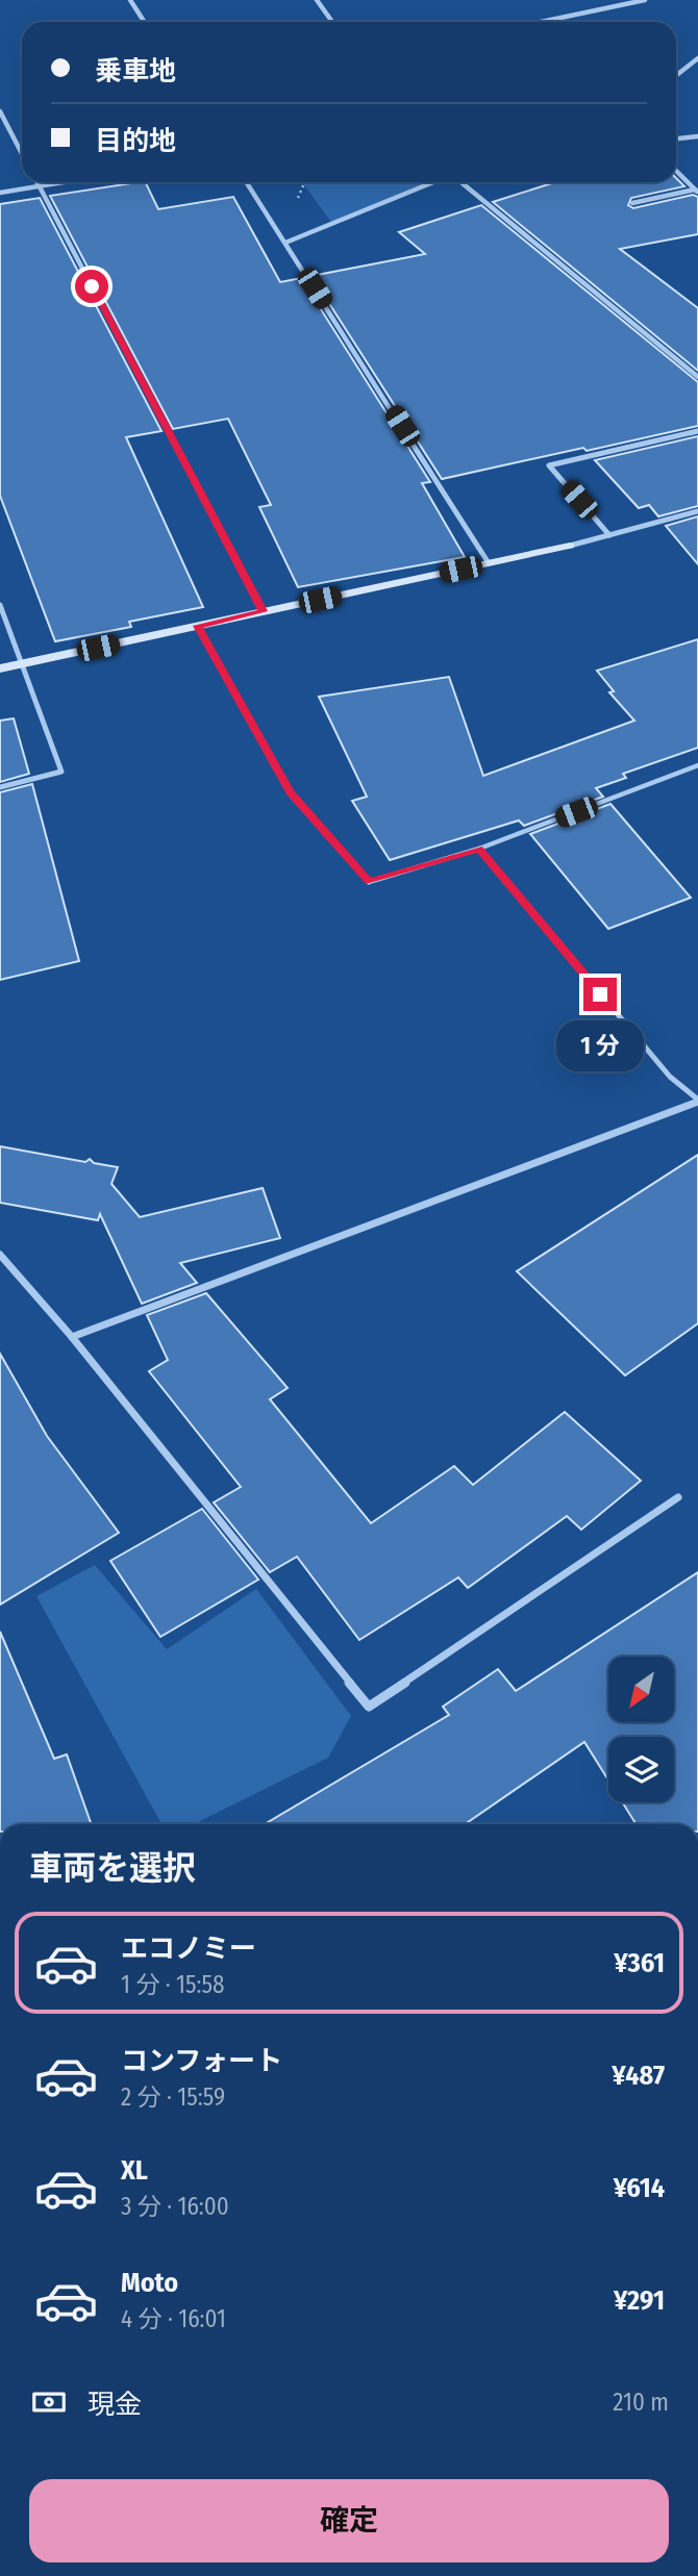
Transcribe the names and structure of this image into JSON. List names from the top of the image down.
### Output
{
  "north": "bottom left",
  "page": {
    "banner": ["乗車地", "目的地"],
    "bubble": "1 分",
    "heading": "車両を選択",
    "list": [
      {
        "name": "エコノミー",
        "note": "1 分 · 15:58",
        "value": "¥361"
      },
      {
        "name": "コンフォート",
        "note": "2 分 · 15:59",
        "value": "¥487"
      },
      {
        "name": "XL",
        "note": "3 分 · 16:00",
        "value": "¥614"
      },
      {
        "name": "Moto",
        "note": "4 分 · 16:01",
        "value": "¥291"
      }
    ],
    "pay": ["現金", "210 m"],
    "buttons": "確定"
  }
}
